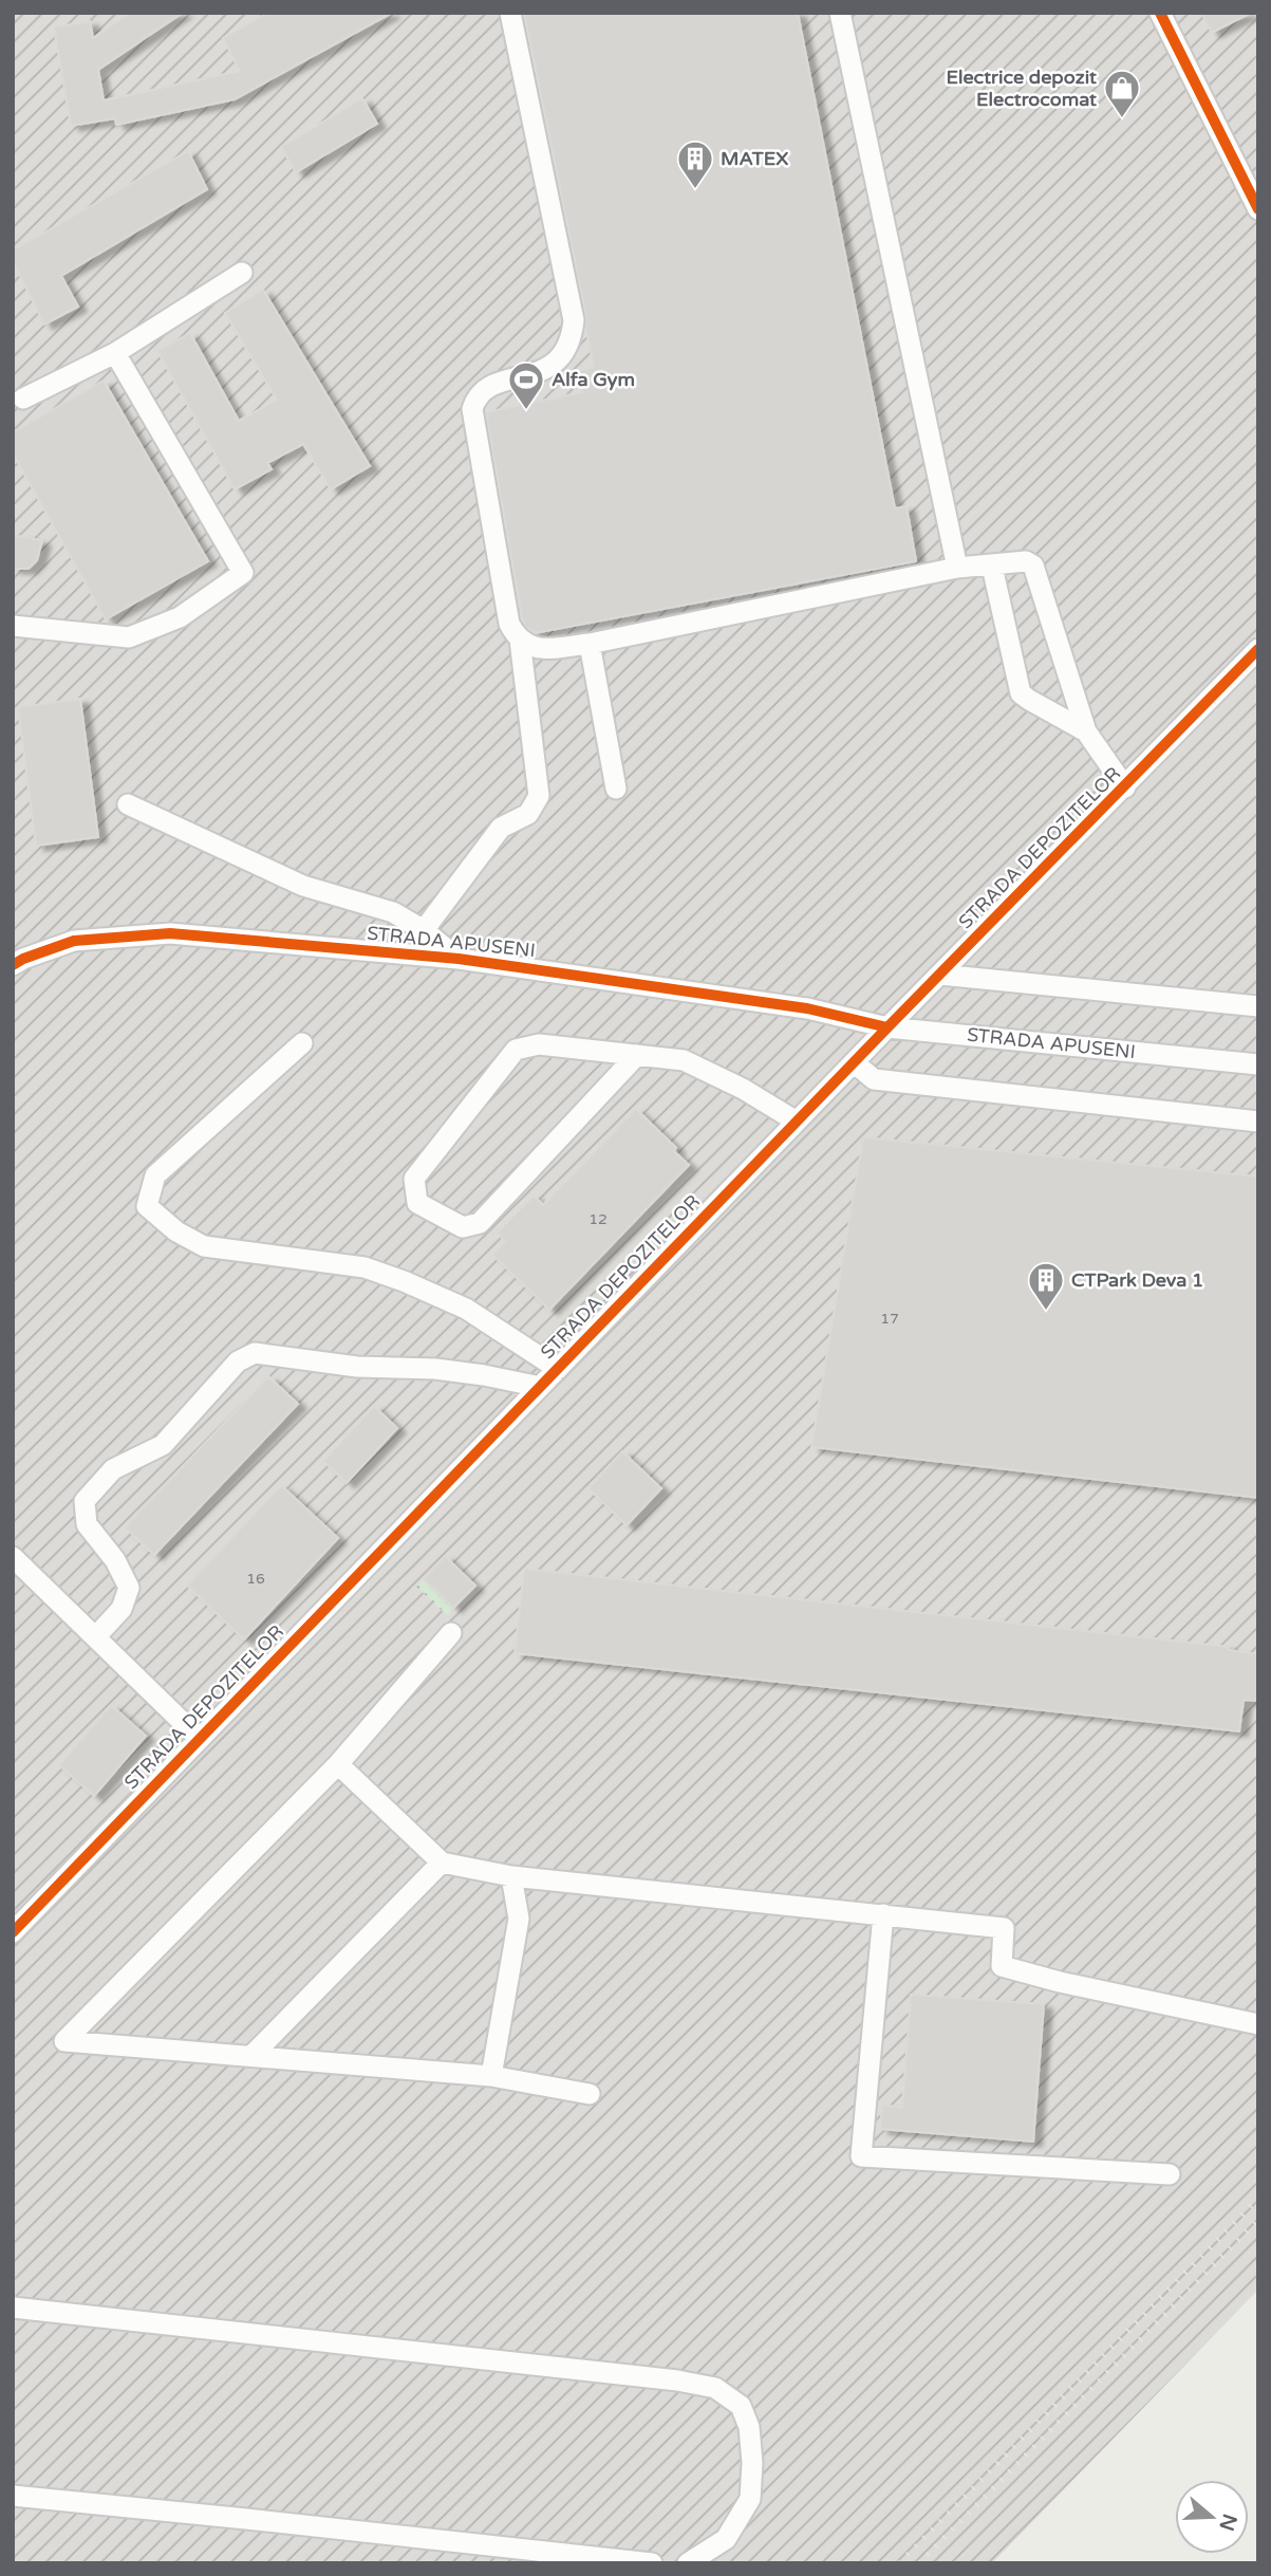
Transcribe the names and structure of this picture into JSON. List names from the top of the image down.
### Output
{
  "streets": {
    "street": ["STRADA DEPOZITELOR", "STRADA APUSENI"]
  },
  "crossings": [
    ["STRADA DEPOZITELOR", "STRADA APUSENI"]
  ],
  "places": {
    "shop": ["Electrice depozit Electrocomat"],
    "building": ["MATEX", "CTPark Deva 1"],
    "sports": ["Alfa Gym"]
  },
  "house_numbers": ["12", "17", "16"],
  "north": "right"
}
